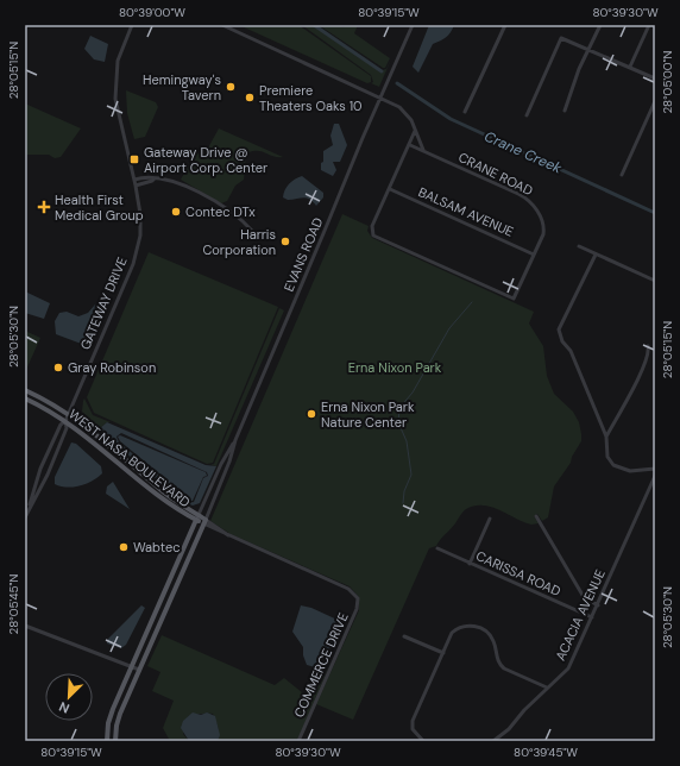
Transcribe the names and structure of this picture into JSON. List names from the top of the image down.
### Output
{
  "streets": {
    "main road": ["WEST NASA BOULEVARD"],
    "street": [
      "CRANE ROAD",
      "BALSAM AVENUE",
      "EVANS ROAD",
      "GATEWAY DRIVE",
      "CARISSA ROAD",
      "ACACIA AVENUE",
      "COMMERCE DRIVE"
    ]
  },
  "crossings": [
    ["CRANE ROAD", "BALSAM AVENUE"],
    ["EVANS ROAD", "WEST NASA BOULEVARD"],
    ["EVANS ROAD", "COMMERCE DRIVE"],
    ["GATEWAY DRIVE", "WEST NASA BOULEVARD"],
    ["WEST NASA BOULEVARD", "COMMERCE DRIVE"],
    ["CARISSA ROAD", "ACACIA AVENUE"]
  ],
  "water": ["Crane Creek"],
  "parks": ["Erna Nixon Park"],
  "places": {
    "other": [
      "Hemingway's Tavern",
      "Premiere Theaters Oaks 10",
      "Contec DTx",
      "Harris Corporation",
      "Gray Robinson",
      "Erna Nixon Park Nature Center",
      "Wabtec"
    ],
    "transit": ["Gateway Drive @ Airport Corp. Center"],
    "health": ["Health First Medical Group"]
  },
  "north": "bottom left",
  "coordinates": [
    "80°39'00\"W",
    "80°39'15\"W",
    "80°39'30\"W",
    "28°05'15\"N",
    "28°05'00\"N",
    "28°05'30\"N",
    "28°05'45\"N",
    "80°39'45\"W"
  ]
}
